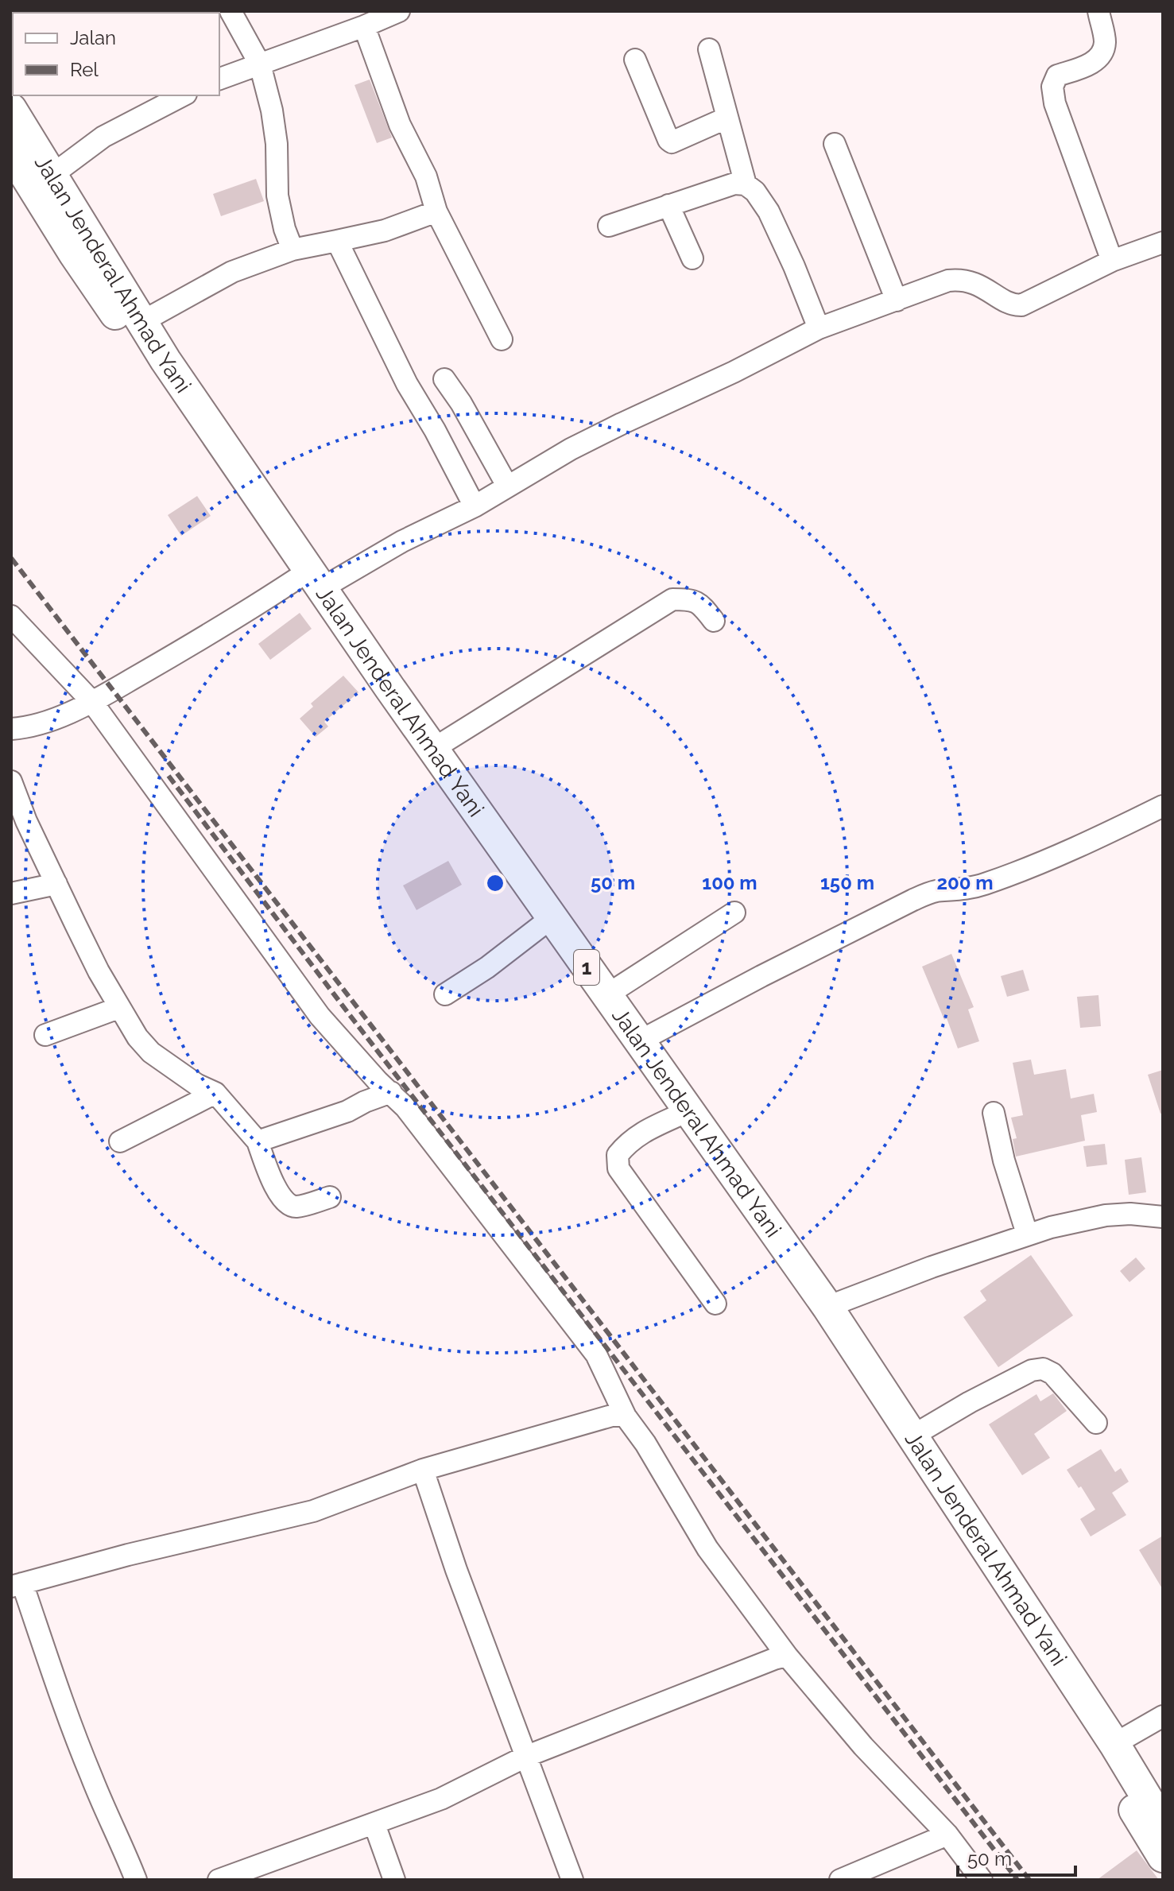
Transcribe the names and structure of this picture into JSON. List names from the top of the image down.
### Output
{
  "streets": {
    "highway": ["Jalan Jenderal Ahmad Yani", "1"]
  },
  "crossings": [
    ["Jalan Jenderal Ahmad Yani", "1"]
  ],
  "legend": ["Jalan", "Rel"],
  "scale_bar": "50 m",
  "rings": [
    "50 m",
    "100 m",
    "150 m",
    "200 m"
  ]
}
